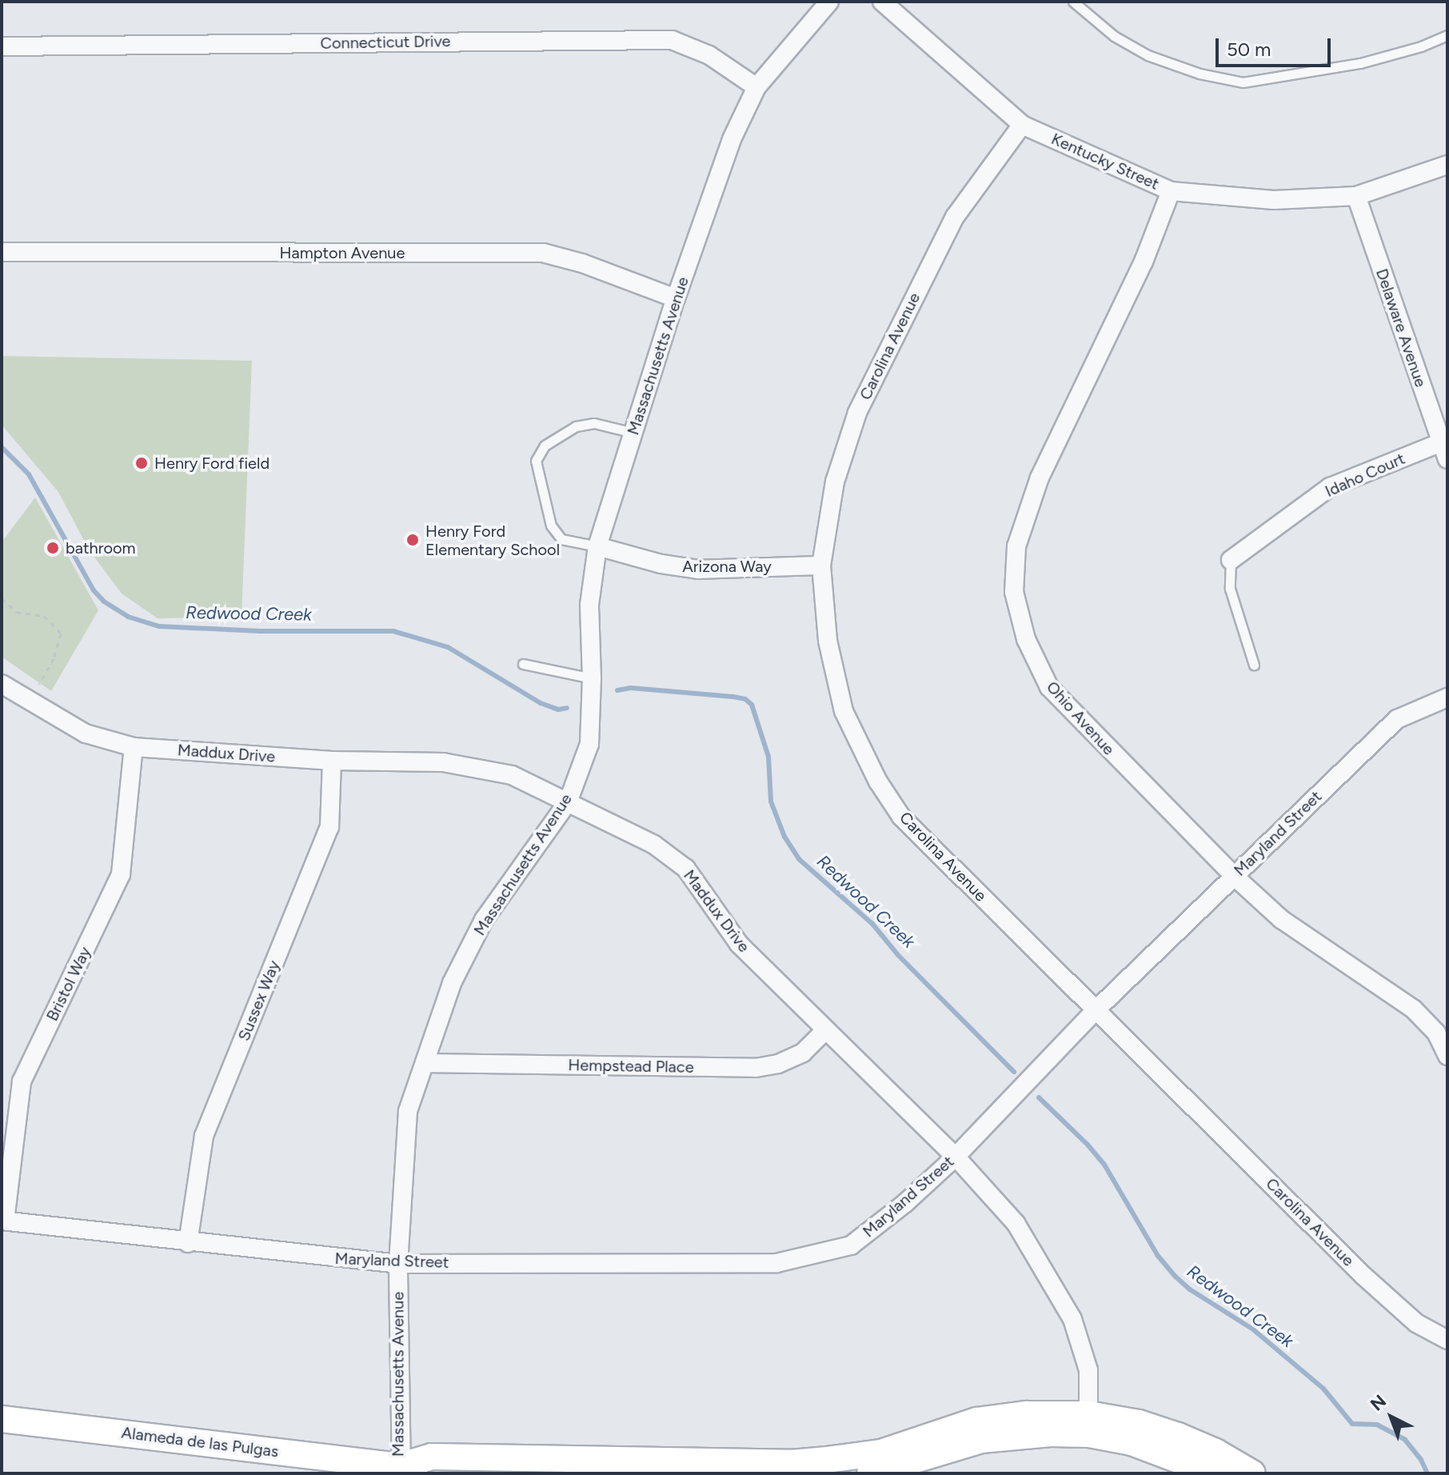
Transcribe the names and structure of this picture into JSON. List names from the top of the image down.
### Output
{
  "streets": {
    "main road": ["Alameda de las Pulgas"],
    "street": [
      "Connecticut Drive",
      "Kentucky Street",
      "Hampton Avenue",
      "Delaware Avenue",
      "Carolina Avenue",
      "Massachusetts Avenue",
      "Idaho Court",
      "Arizona Way",
      "Ohio Avenue",
      "Maddux Drive",
      "Maryland Street",
      "Bristol Way",
      "Sussex Way",
      "Hempstead Place"
    ]
  },
  "crossings": [
    ["Connecticut Drive", "Massachusetts Avenue"],
    ["Kentucky Street", "Delaware Avenue"],
    ["Kentucky Street", "Carolina Avenue"],
    ["Kentucky Street", "Ohio Avenue"],
    ["Hampton Avenue", "Massachusetts Avenue"],
    ["Delaware Avenue", "Idaho Court"],
    ["Carolina Avenue", "Arizona Way"],
    ["Carolina Avenue", "Maryland Street"],
    ["Massachusetts Avenue", "Arizona Way"],
    ["Massachusetts Avenue", "Maddux Drive"],
    ["Massachusetts Avenue", "Maryland Street"],
    ["Massachusetts Avenue", "Hempstead Place"],
    ["Massachusetts Avenue", "Alameda de las Pulgas"],
    ["Ohio Avenue", "Maryland Street"],
    ["Maddux Drive", "Maryland Street"],
    ["Maddux Drive", "Bristol Way"],
    ["Maddux Drive", "Sussex Way"],
    ["Maddux Drive", "Hempstead Place"],
    ["Maddux Drive", "Alameda de las Pulgas"],
    ["Maryland Street", "Bristol Way"],
    ["Maryland Street", "Sussex Way"]
  ],
  "water": ["Redwood Creek"],
  "places": ["Henry Ford field", "Henry Ford Elementary School", "bathroom"],
  "scale_bar": "50 m",
  "north": "top left"
}
